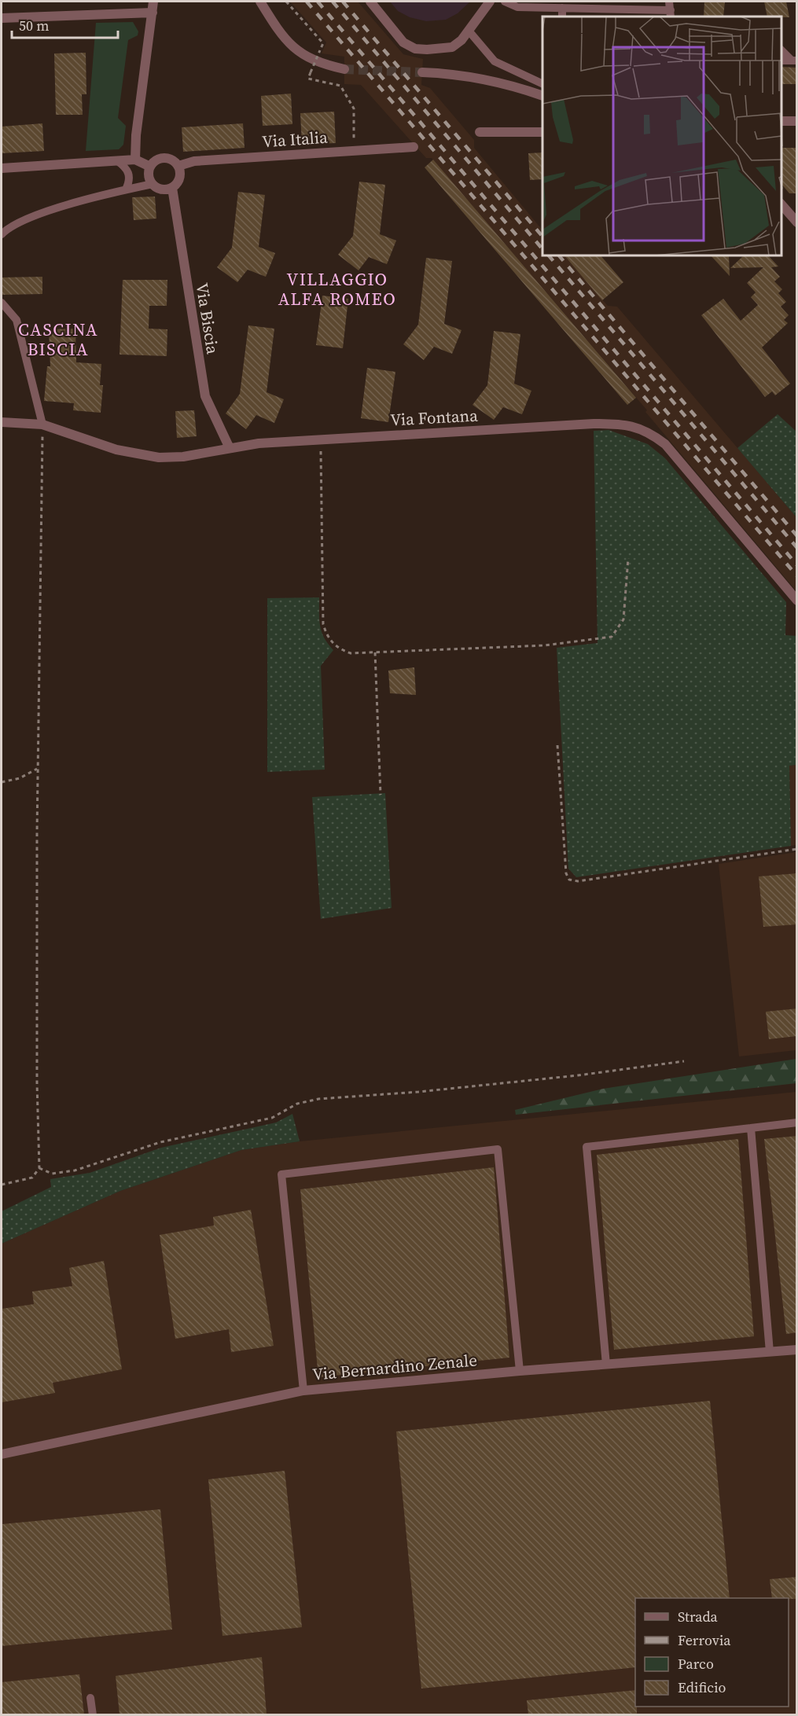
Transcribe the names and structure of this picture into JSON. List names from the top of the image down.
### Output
{
  "streets": {
    "street": [
      "Via Italia",
      "Via Biscia",
      "Via Fontana",
      "Via Bernardino Zenale"
    ]
  },
  "crossings": [
    ["Via Italia", "Via Biscia"],
    ["Via Biscia", "Via Fontana"]
  ],
  "districts": ["VILLAGGIO ALFA ROMEO", "CASCINA BISCIA"],
  "legend": [
    "Strada",
    "Ferrovia",
    "Parco",
    "Edificio"
  ],
  "scale_bar": "50 m"
}
